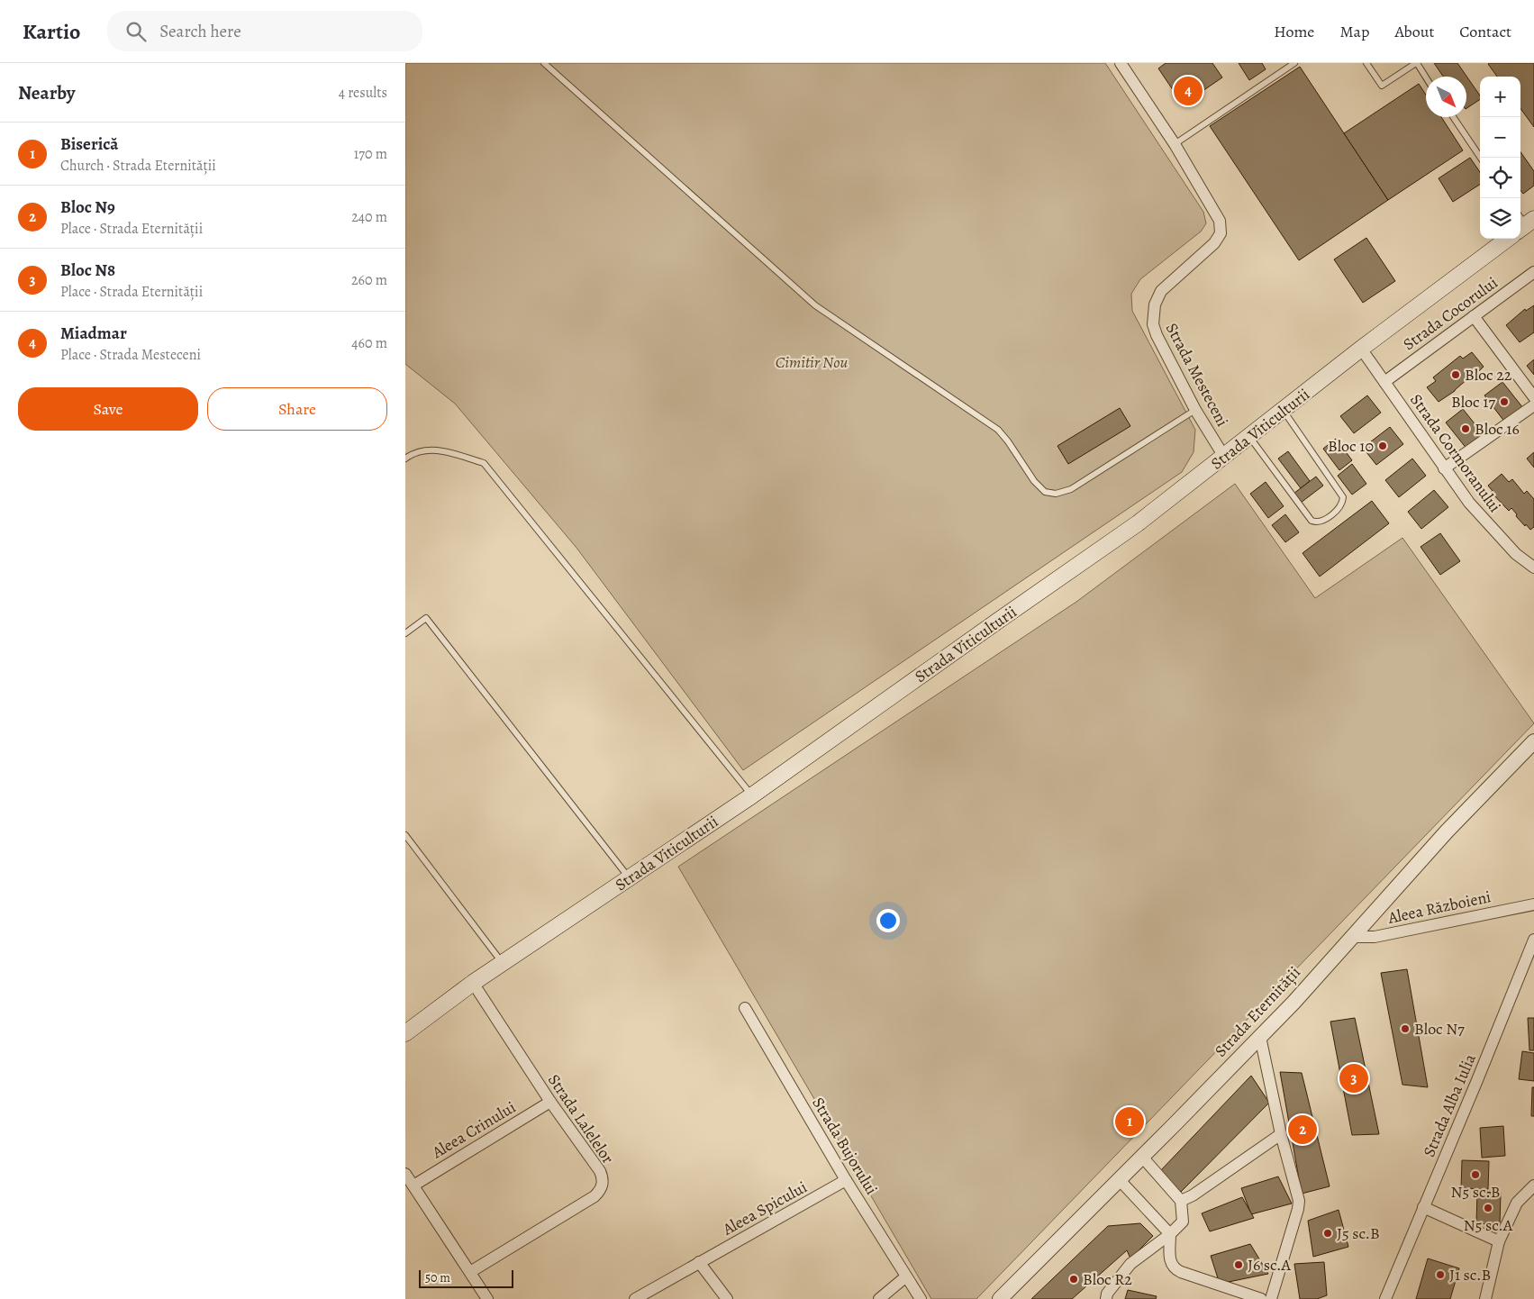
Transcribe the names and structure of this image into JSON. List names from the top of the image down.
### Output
{
  "streets": {
    "main road": ["Strada Viticulturii"],
    "street": [
      "Strada Cocorului",
      "Strada Mesteceni",
      "Strada Cormoranului",
      "Aleea Războieni",
      "Strada Eternității",
      "Strada Alba Iulia",
      "Strada Lalelelor",
      "Aleea Crinului",
      "Strada Bujorului",
      "Aleea Spicului"
    ]
  },
  "crossings": [
    ["Strada Cocorului", "Strada Cormoranului"],
    ["Strada Mesteceni", "Strada Viticulturii"],
    ["Strada Viticulturii", "Strada Cormoranului"],
    ["Strada Viticulturii", "Strada Lalelelor"],
    ["Aleea Războieni", "Strada Eternității"],
    ["Strada Lalelelor", "Aleea Crinului"],
    ["Strada Bujorului", "Aleea Spicului"]
  ],
  "parks": ["Cimitir Nou"],
  "places": [
    "Bloc 22",
    "Bloc 17",
    "Bloc 16",
    "Bloc 10",
    "Bloc N7",
    "N5 sc.B",
    "N5 sc.A",
    "J5 sc.B",
    "J6 sc.A",
    "J1 sc.B",
    "Bloc R2"
  ],
  "scale_bar": "50 m",
  "north": "bottom right",
  "page": {
    "header": "Kartio",
    "search": "Search here",
    "nav": [
      "Home",
      "Map",
      "About",
      "Contact"
    ],
    "heading": ["Nearby", "4 results"],
    "pins": [
      "4",
      "3",
      "1",
      "2"
    ],
    "map_buttons": ["+", "−"],
    "list": [
      {
        "mark": "1",
        "name": "Biserică",
        "note": "Church · Strada Eternității",
        "value": "170 m"
      },
      {
        "mark": "2",
        "name": "Bloc N9",
        "note": "Place · Strada Eternității",
        "value": "240 m"
      },
      {
        "mark": "3",
        "name": "Bloc N8",
        "note": "Place · Strada Eternității",
        "value": "260 m"
      },
      {
        "mark": "4",
        "name": "Miadmar",
        "note": "Place · Strada Mesteceni",
        "value": "460 m"
      }
    ],
    "buttons": ["Save", "Share"],
    "scale": "50 m"
  }
}
